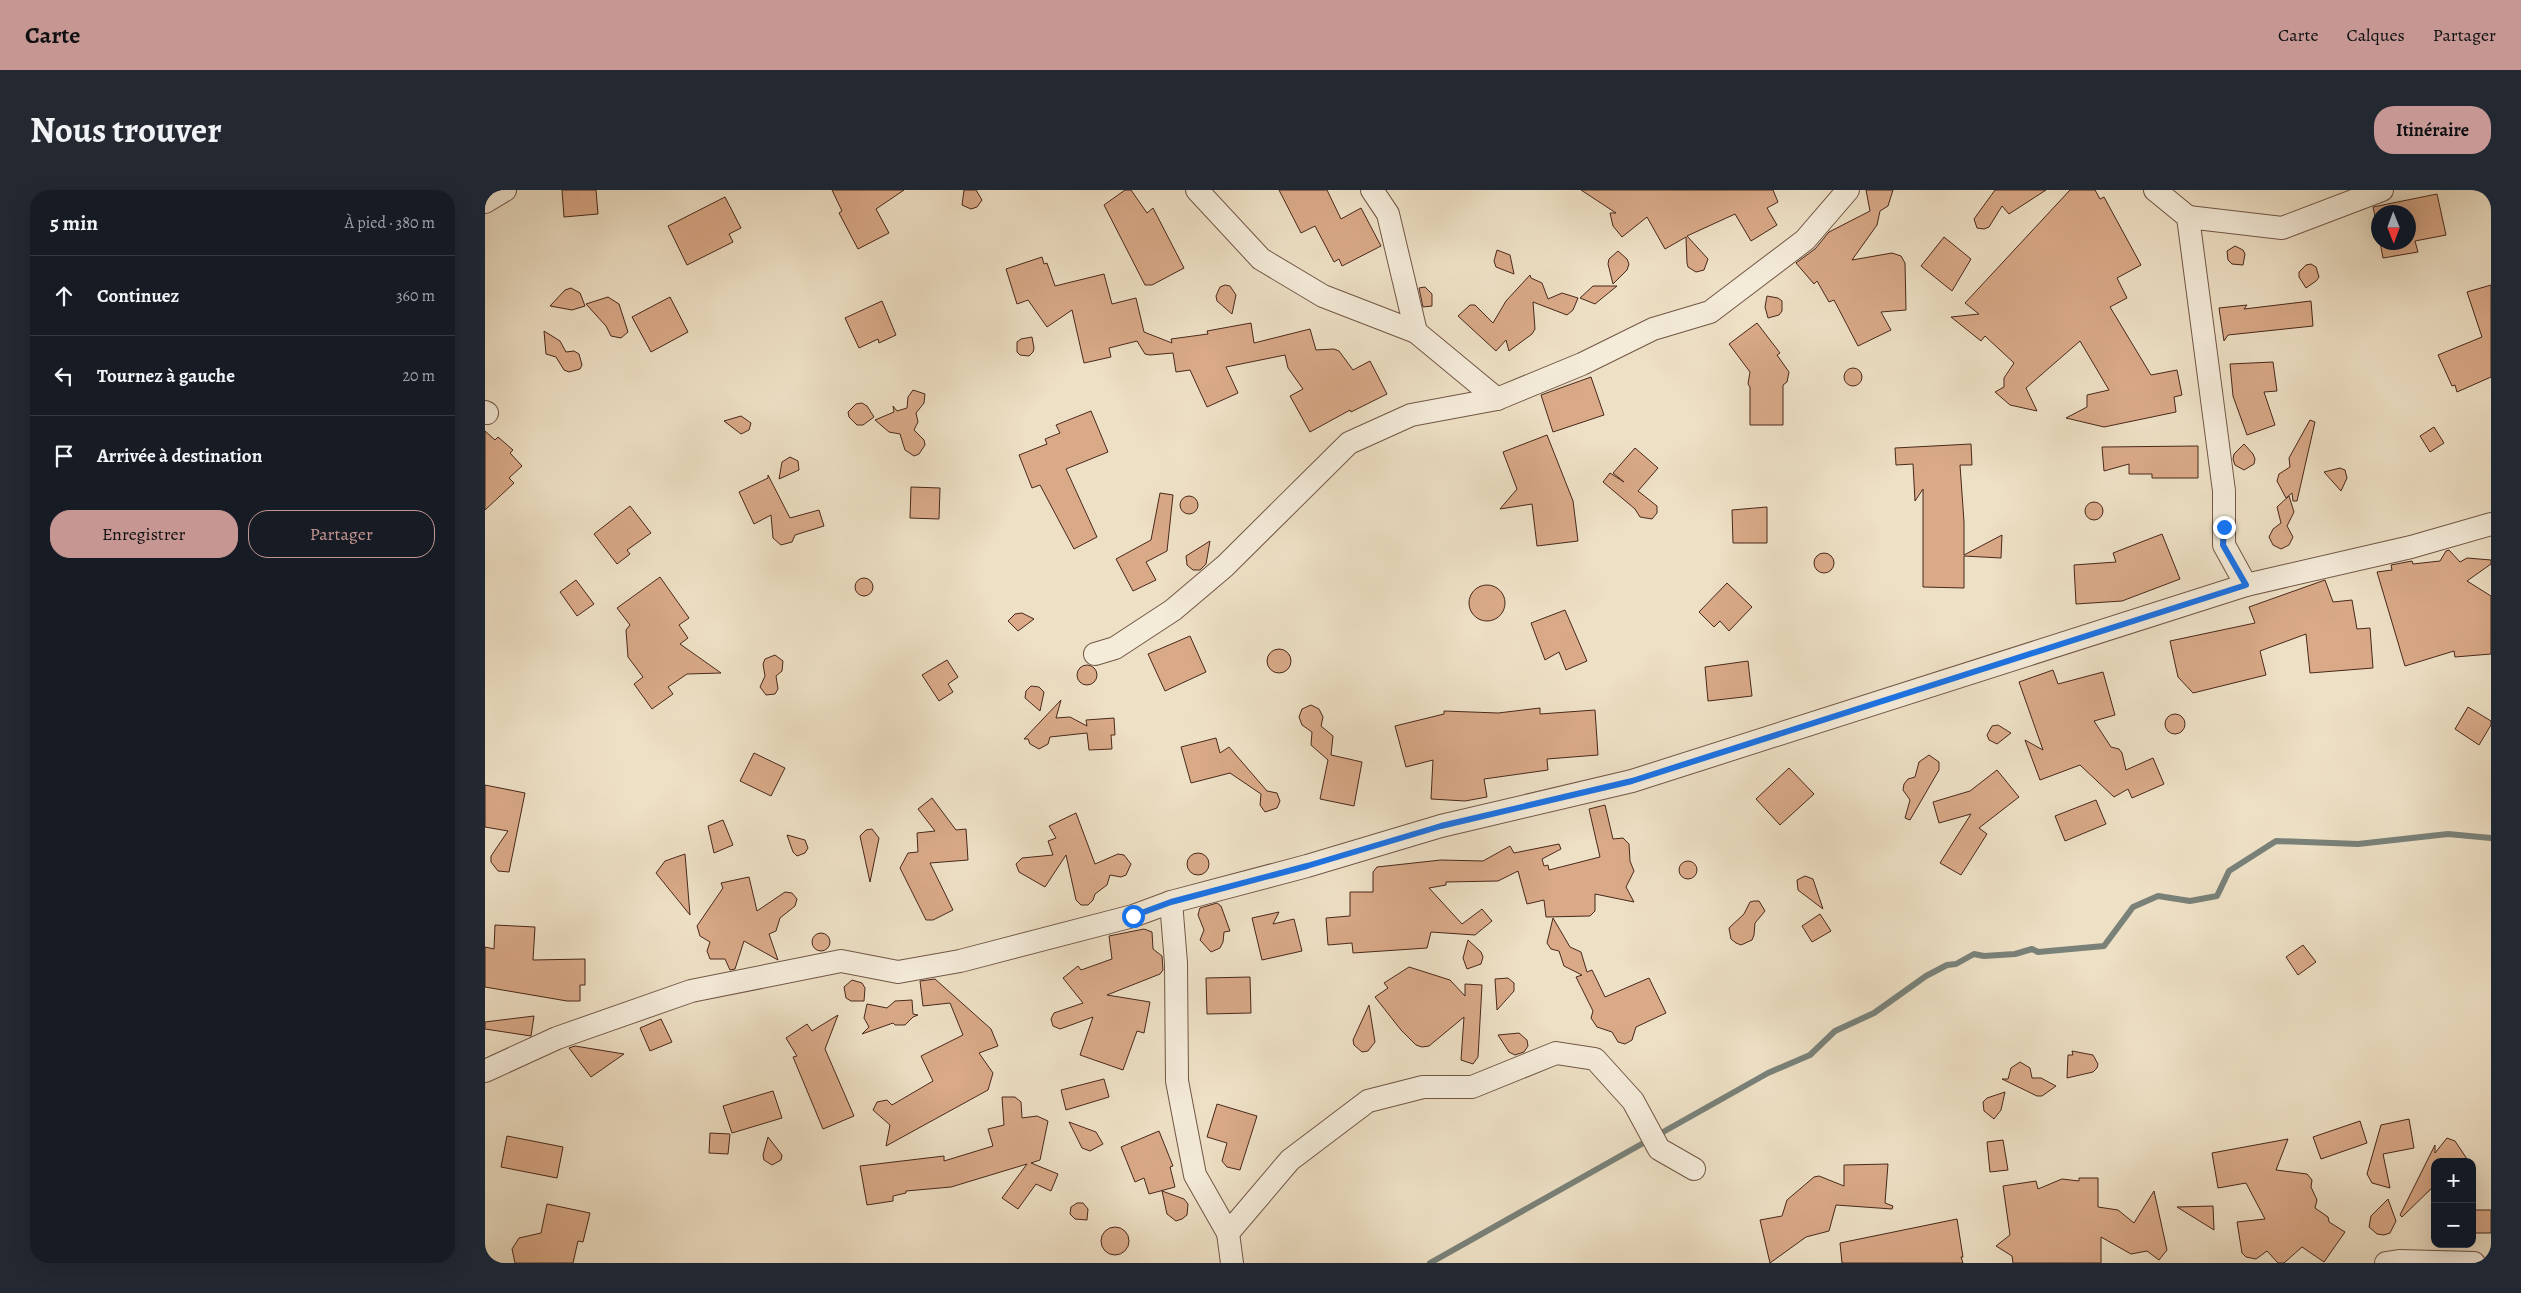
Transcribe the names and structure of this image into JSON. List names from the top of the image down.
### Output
{
  "north": "bottom",
  "page": {
    "header": "Carte",
    "nav": ["Carte", "Calques", "Partager"],
    "title": "Nous trouver",
    "buttons": [
      "Itinéraire",
      ["Enregistrer", "Partager"]
    ],
    "heading": ["5 min", "À pied · 380 m"],
    "list": [
      ["Continuez", "360 m"],
      ["Tournez à gauche", "20 m"],
      "Arrivée à destination"
    ],
    "map_buttons": ["+", "−"]
  }
}
